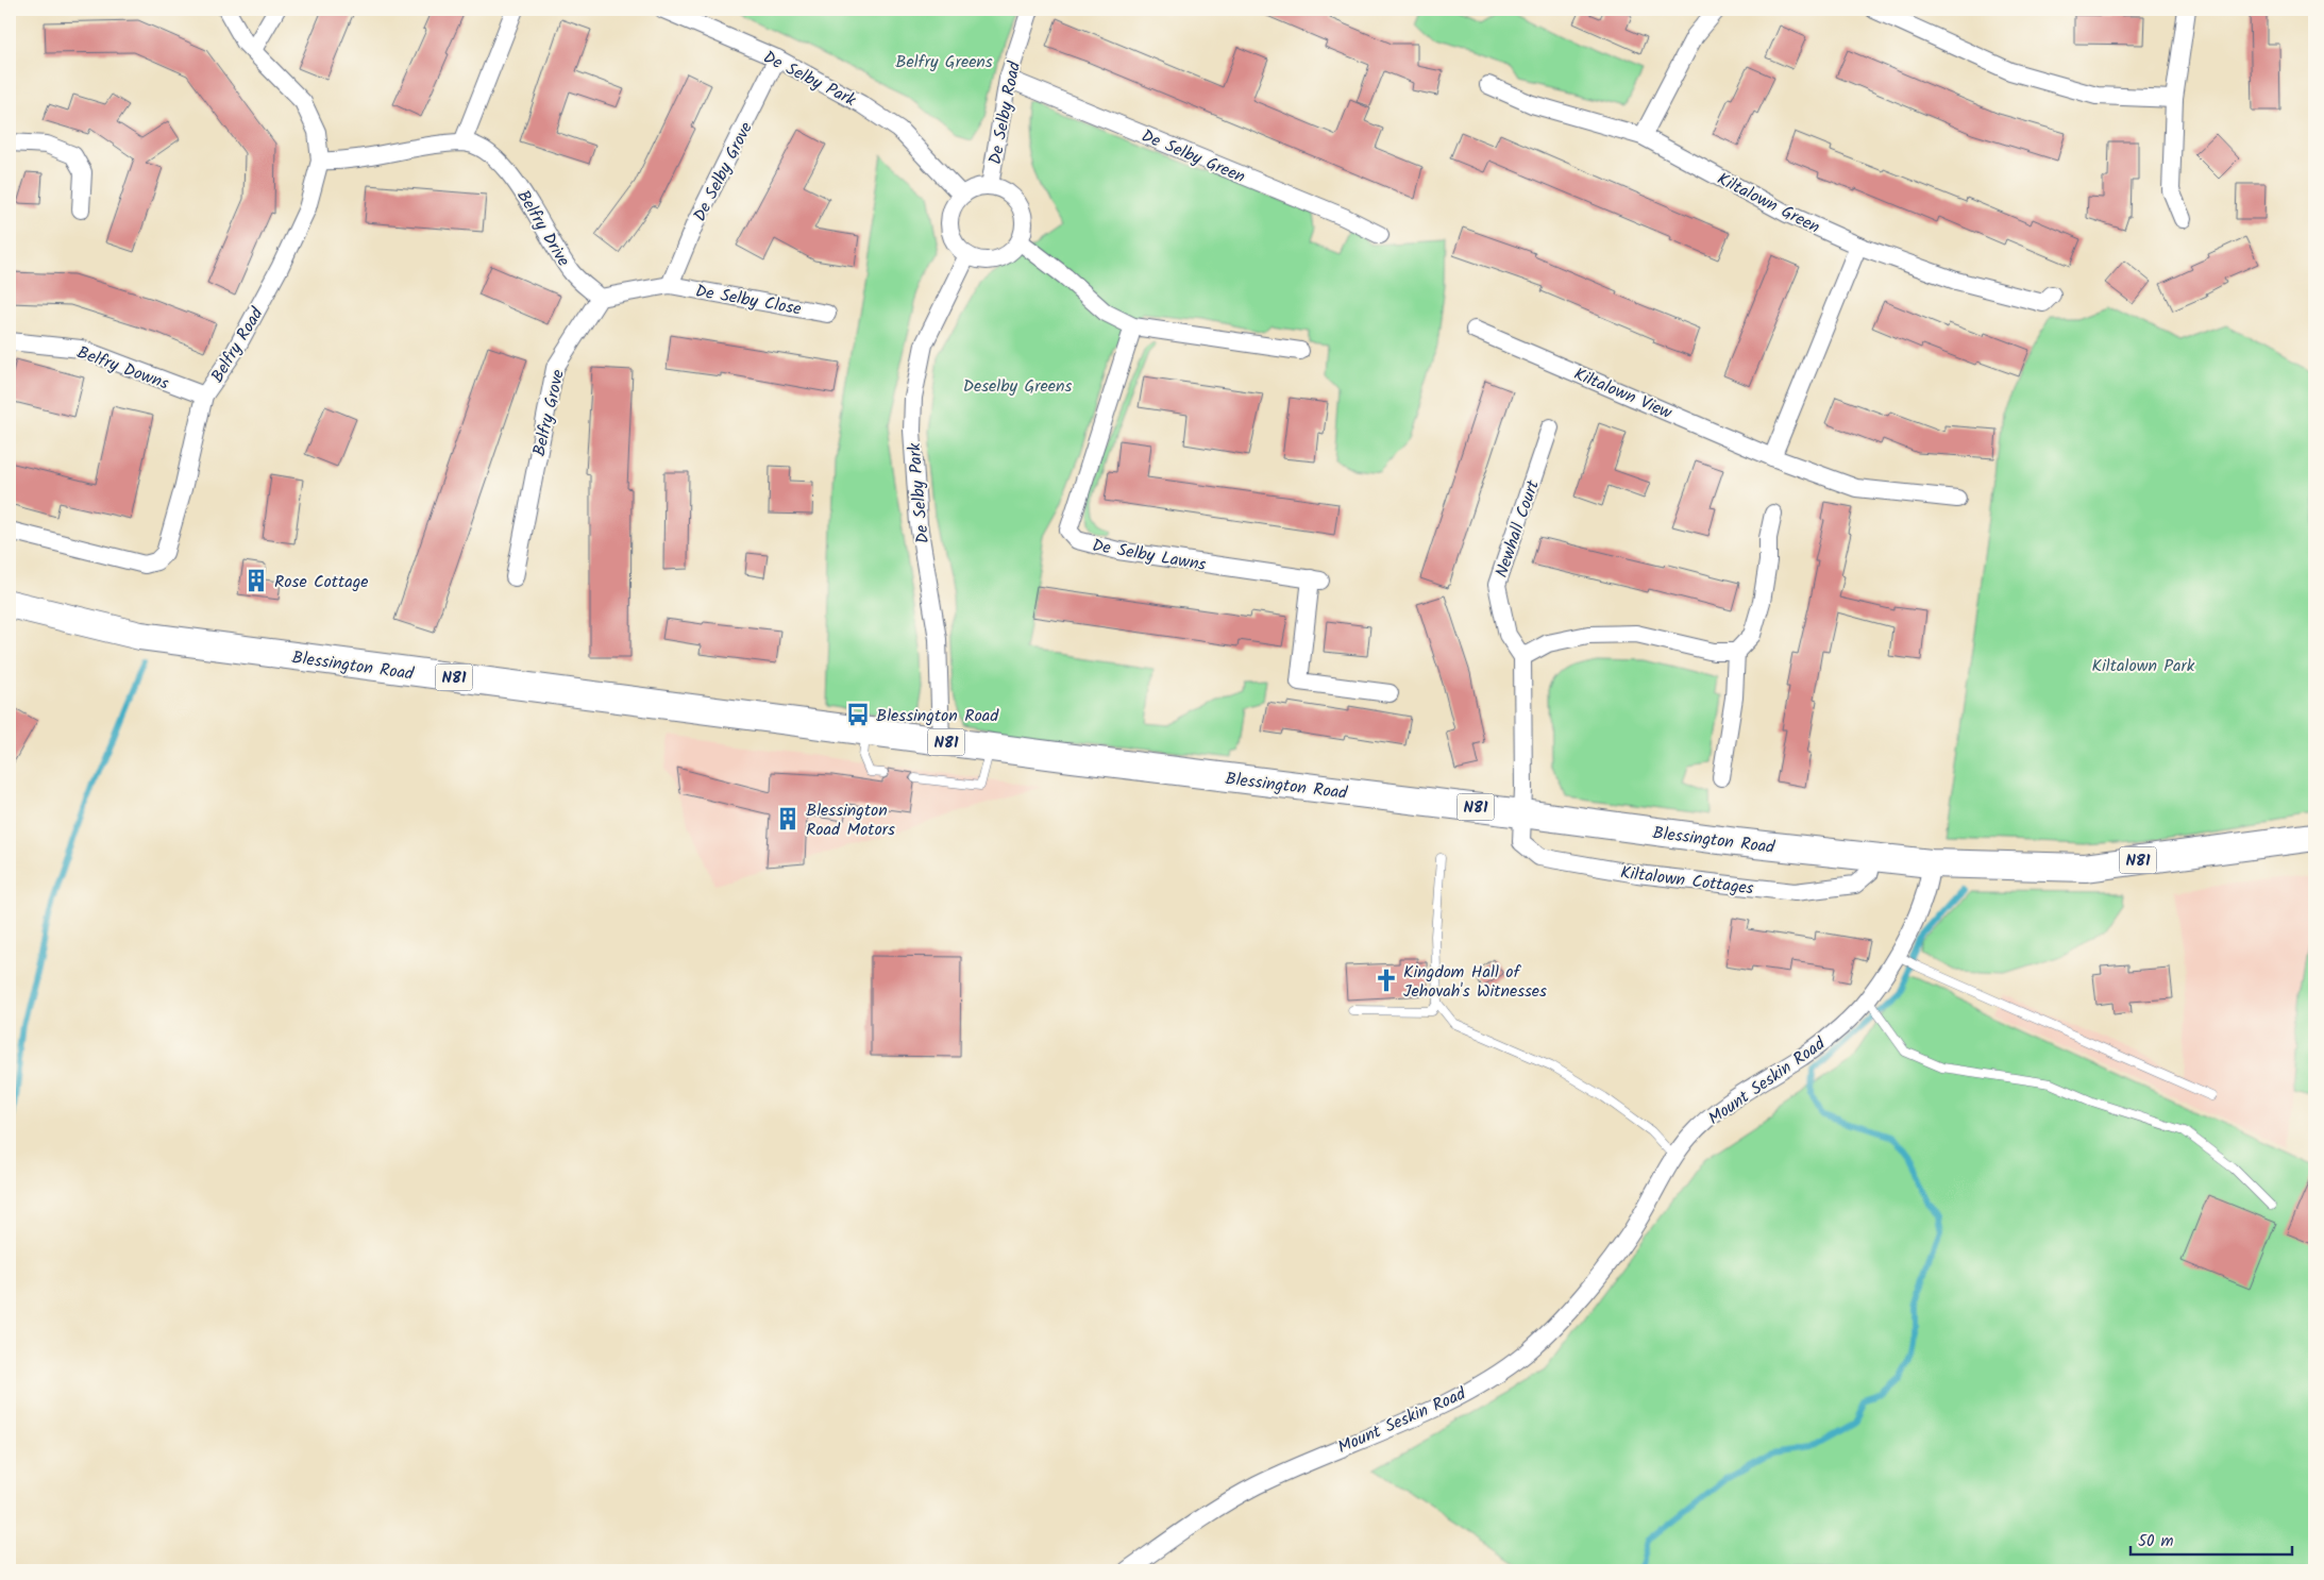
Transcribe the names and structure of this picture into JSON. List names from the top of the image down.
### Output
{
  "streets": {
    "main road": ["Blessington Road", "N81"],
    "street": [
      "De Selby Park",
      "De Selby Road",
      "De Selby Green",
      "De Selby Grove",
      "Kiltalown Green",
      "Belfry Drive",
      "De Selby Close",
      "Belfry Road",
      "Belfry Downs",
      "Kiltalown View",
      "Belfry Grove",
      "Newhall Court",
      "De Selby Lawns",
      "Kiltalown Cottages",
      "Mount Seskin Road"
    ]
  },
  "crossings": [
    ["De Selby Park", "De Selby Road"],
    ["De Selby Park", "De Selby Grove"],
    ["De Selby Park", "Blessington Road"],
    ["De Selby Road", "De Selby Green"],
    ["De Selby Grove", "De Selby Close"],
    ["Belfry Drive", "Belfry Grove"],
    ["Belfry Road", "Belfry Downs"],
    ["Blessington Road", "Kiltalown Cottages"],
    ["Blessington Road", "Mount Seskin Road"]
  ],
  "parks": ["Belfry Greens", "Deselby Greens", "Kiltalown Park"],
  "places": {
    "building": ["Rose Cottage", "Blessington Road Motors"],
    "bus stop": ["Blessington Road"],
    "church": ["Kingdom Hall of Jehovah's Witnesses"]
  },
  "scale_bar": "50 m"
}
